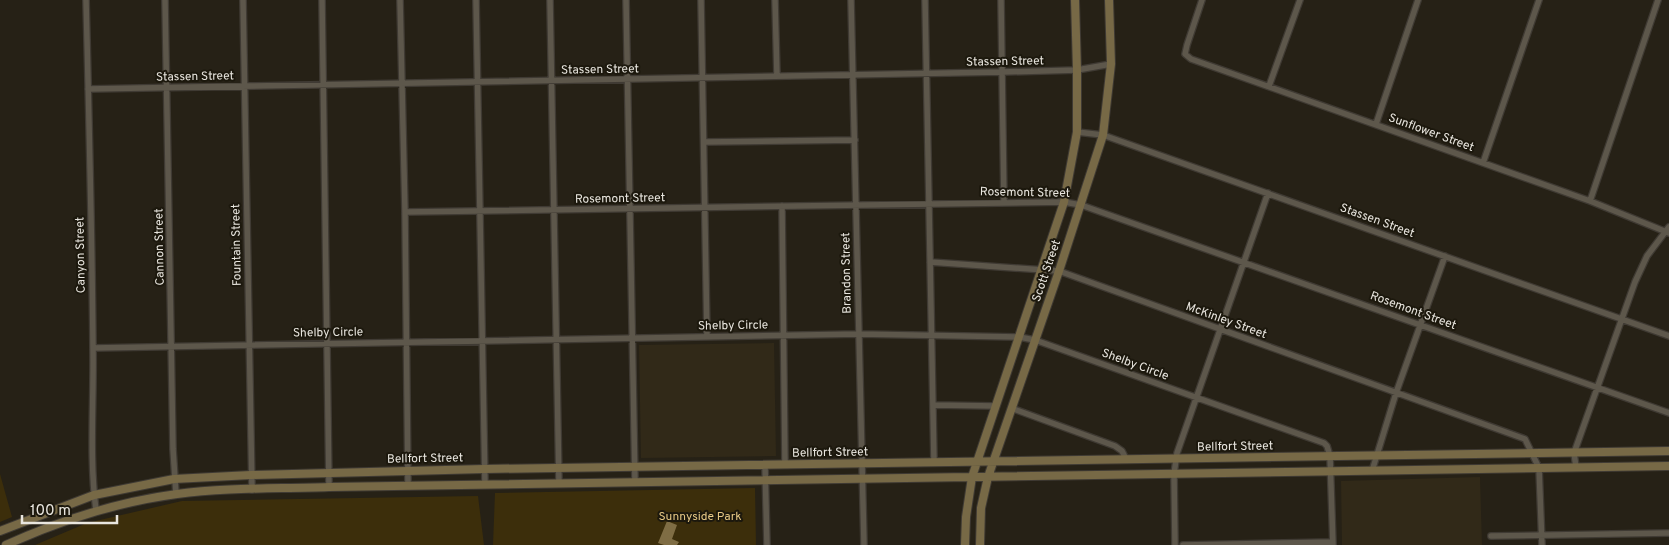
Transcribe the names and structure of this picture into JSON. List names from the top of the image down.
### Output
{
  "streets": {
    "main road": ["Scott Street", "Bellfort Street"],
    "street": [
      "Stassen Street",
      "Sunflower Street",
      "Rosemont Street",
      "Fountain Street",
      "Cannon Street",
      "Canyon Street",
      "Brandon Street",
      "McKinley Street",
      "Shelby Circle"
    ]
  },
  "crossings": [
    ["Stassen Street", "Fountain Street"],
    ["Stassen Street", "Cannon Street"],
    ["Stassen Street", "Canyon Street"],
    ["Stassen Street", "Scott Street"],
    ["Stassen Street", "Brandon Street"],
    ["Rosemont Street", "Scott Street"],
    ["Rosemont Street", "Brandon Street"],
    ["Fountain Street", "Shelby Circle"],
    ["Fountain Street", "Bellfort Street"],
    ["Cannon Street", "Shelby Circle"],
    ["Cannon Street", "Bellfort Street"],
    ["Canyon Street", "Shelby Circle"],
    ["Canyon Street", "Bellfort Street"],
    ["Scott Street", "McKinley Street"],
    ["Scott Street", "Shelby Circle"],
    ["Scott Street", "Bellfort Street"],
    ["Brandon Street", "Shelby Circle"],
    ["Brandon Street", "Bellfort Street"],
    ["McKinley Street", "Bellfort Street"],
    ["Shelby Circle", "Bellfort Street"]
  ],
  "parks": ["Sunnyside Park"],
  "scale_bar": "100 m"
}
